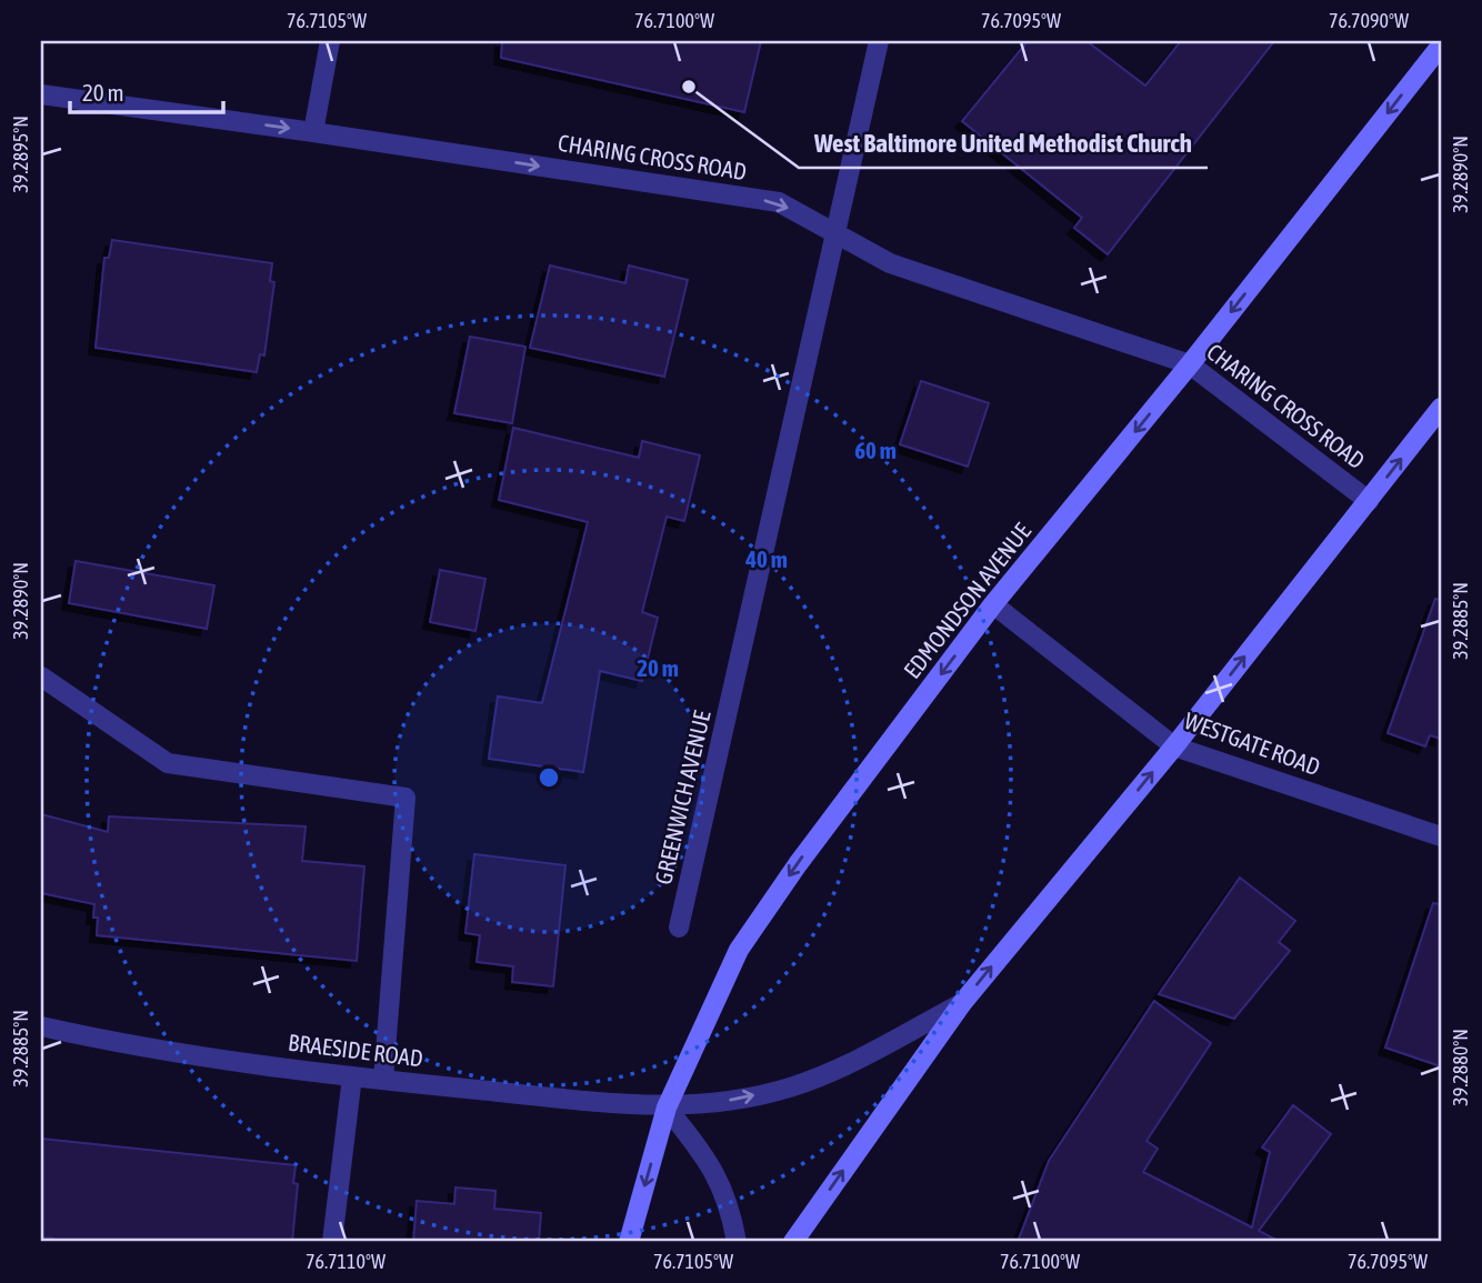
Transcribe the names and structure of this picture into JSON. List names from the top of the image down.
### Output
{
  "streets": {
    "main road": ["EDMONDSON AVENUE"],
    "street": [
      "CHARING CROSS ROAD",
      "WESTGATE ROAD",
      "GREENWICH AVENUE",
      "BRAESIDE ROAD"
    ]
  },
  "crossings": [
    ["CHARING CROSS ROAD", "EDMONDSON AVENUE"],
    ["CHARING CROSS ROAD", "GREENWICH AVENUE"],
    ["EDMONDSON AVENUE", "WESTGATE ROAD"],
    ["EDMONDSON AVENUE", "BRAESIDE ROAD"]
  ],
  "one_way": ["CHARING CROSS ROAD", "EDMONDSON AVENUE"],
  "places": ["West Baltimore United Methodist Church"],
  "scale_bar": "20 m",
  "coordinates": [
    "76.7105°W",
    "76.7100°W",
    "76.7095°W",
    "76.7090°W",
    "39.2895°N",
    "39.2890°N",
    "39.2885°N",
    "39.2880°N",
    "76.7110°W"
  ],
  "rings": ["60 m", "40 m", "20 m"]
}
